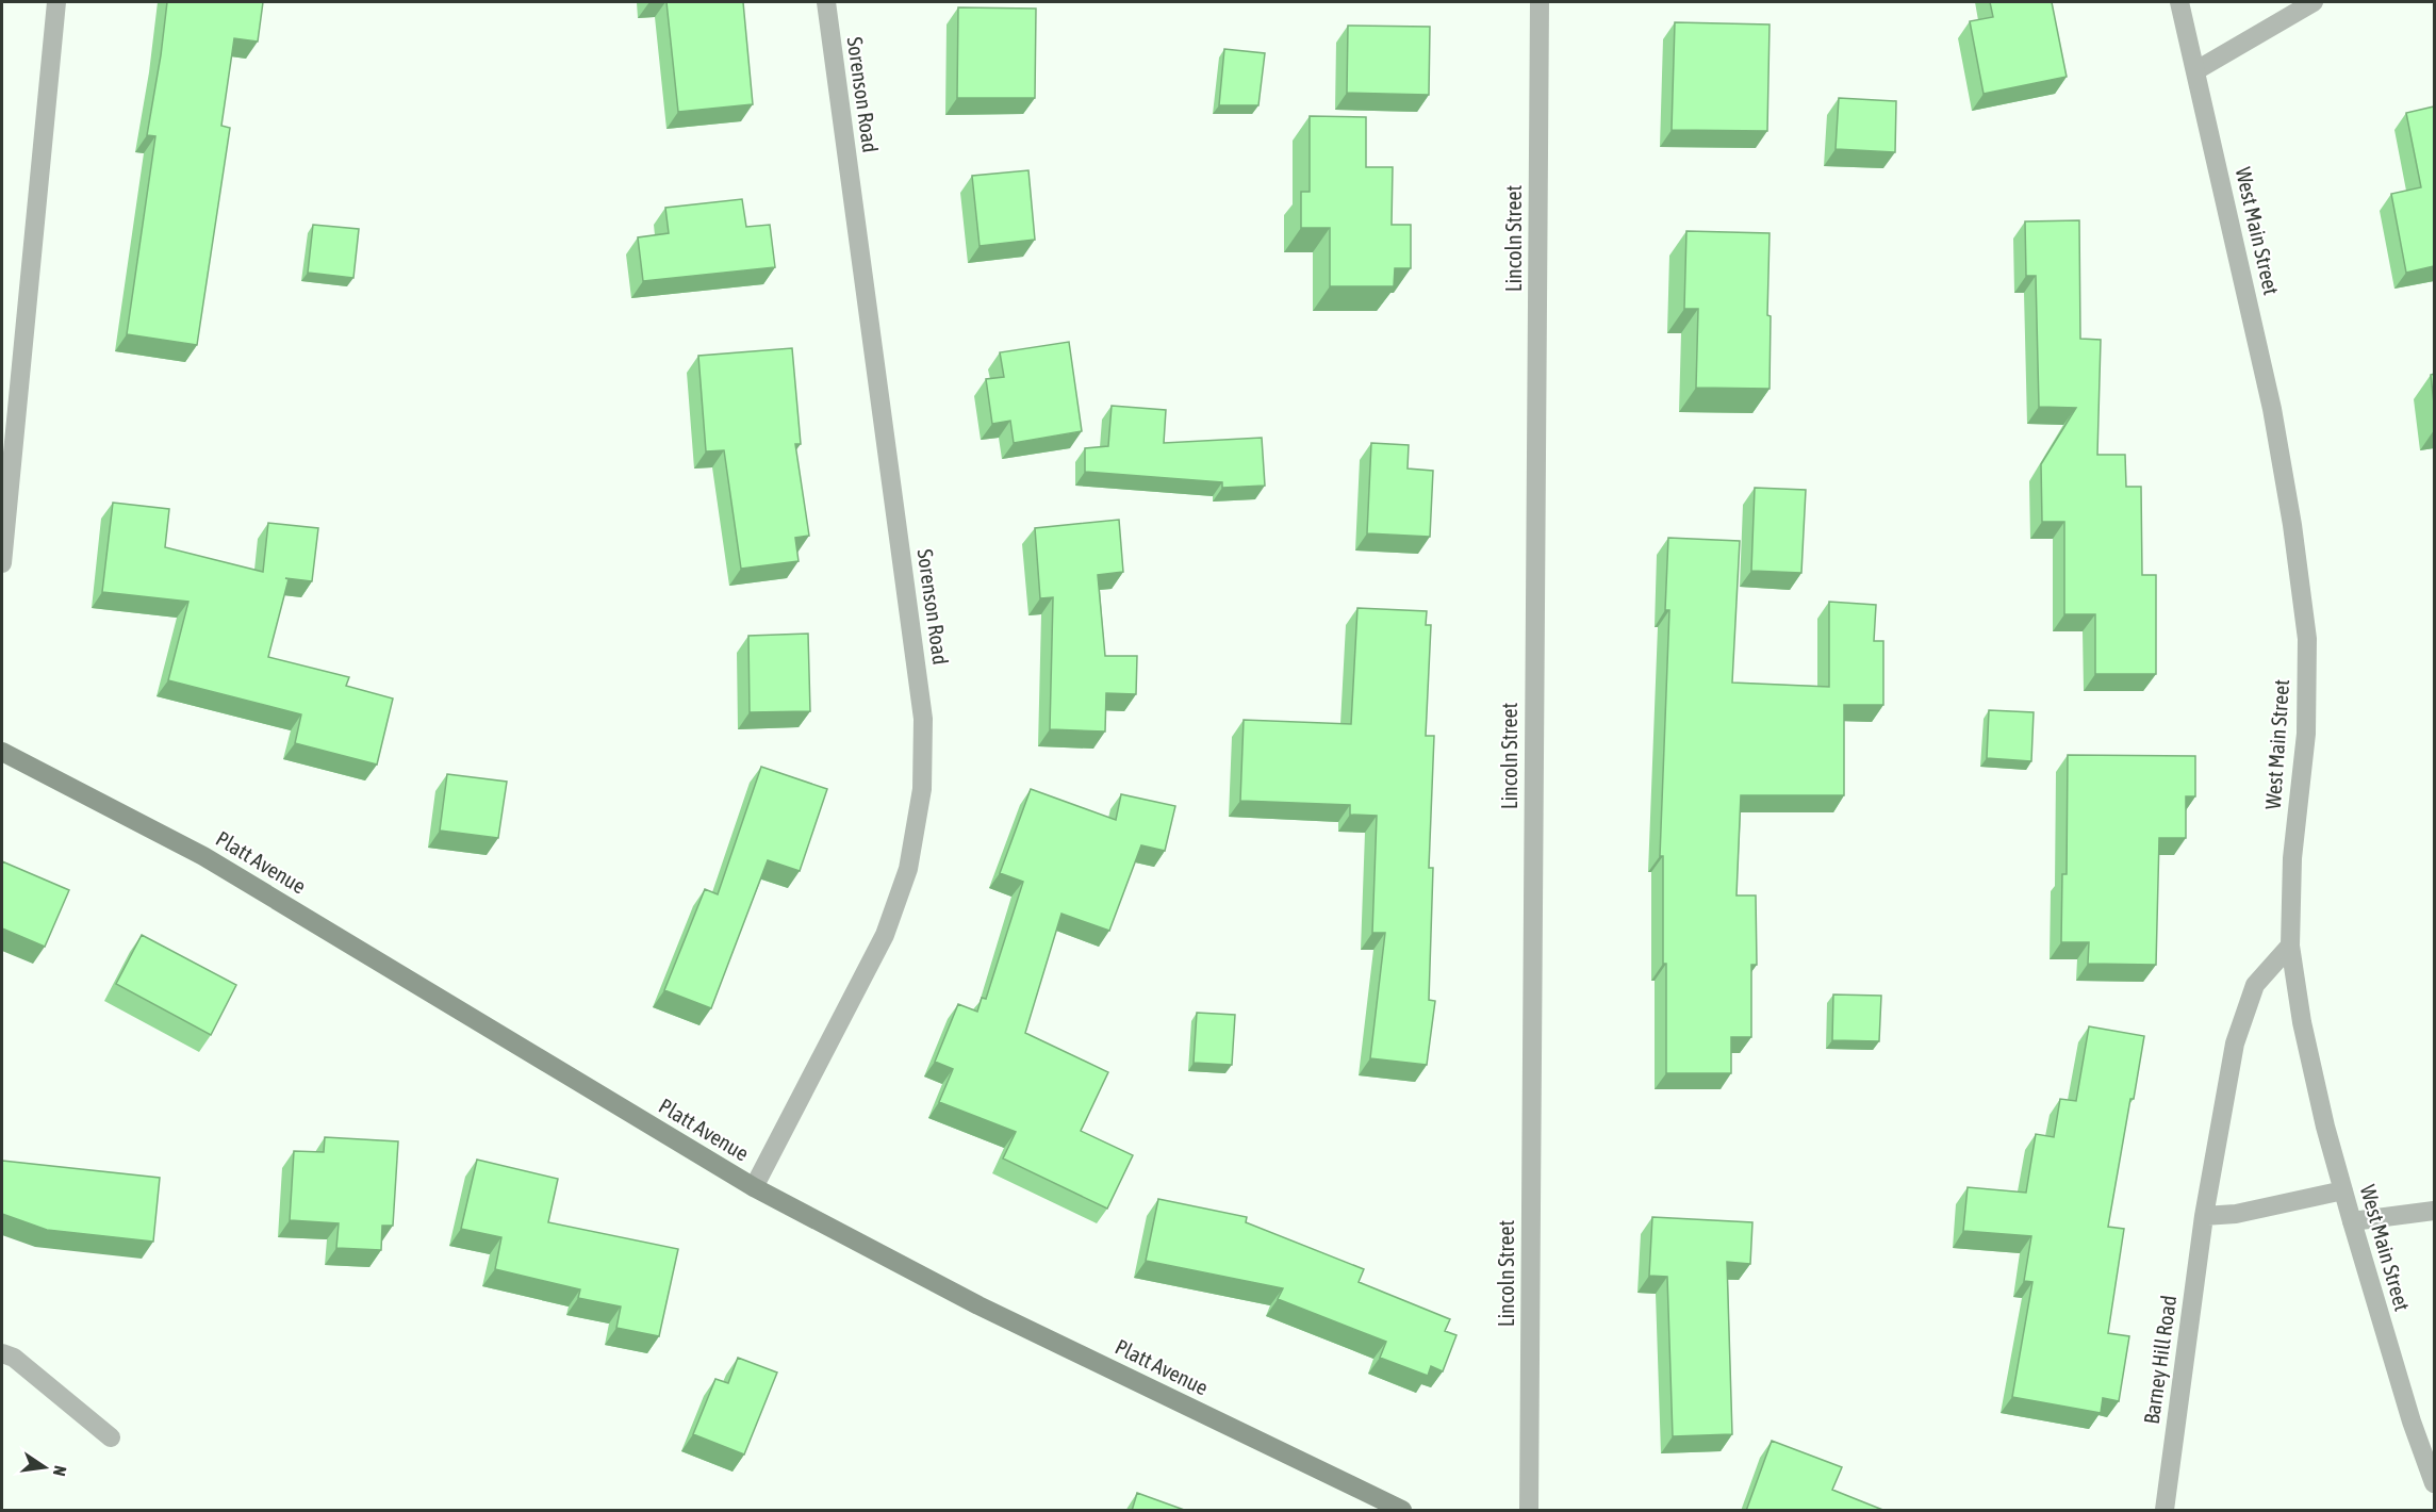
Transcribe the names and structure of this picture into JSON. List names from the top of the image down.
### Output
{
  "streets": {
    "main road": ["Platt Avenue"],
    "street": [
      "Sorenson Road",
      "West Main Street",
      "Lincoln Street",
      "Barney Hill Road"
    ]
  },
  "crossings": [
    ["Sorenson Road", "Platt Avenue"],
    ["West Main Street", "Barney Hill Road"]
  ],
  "north": "right"
}
